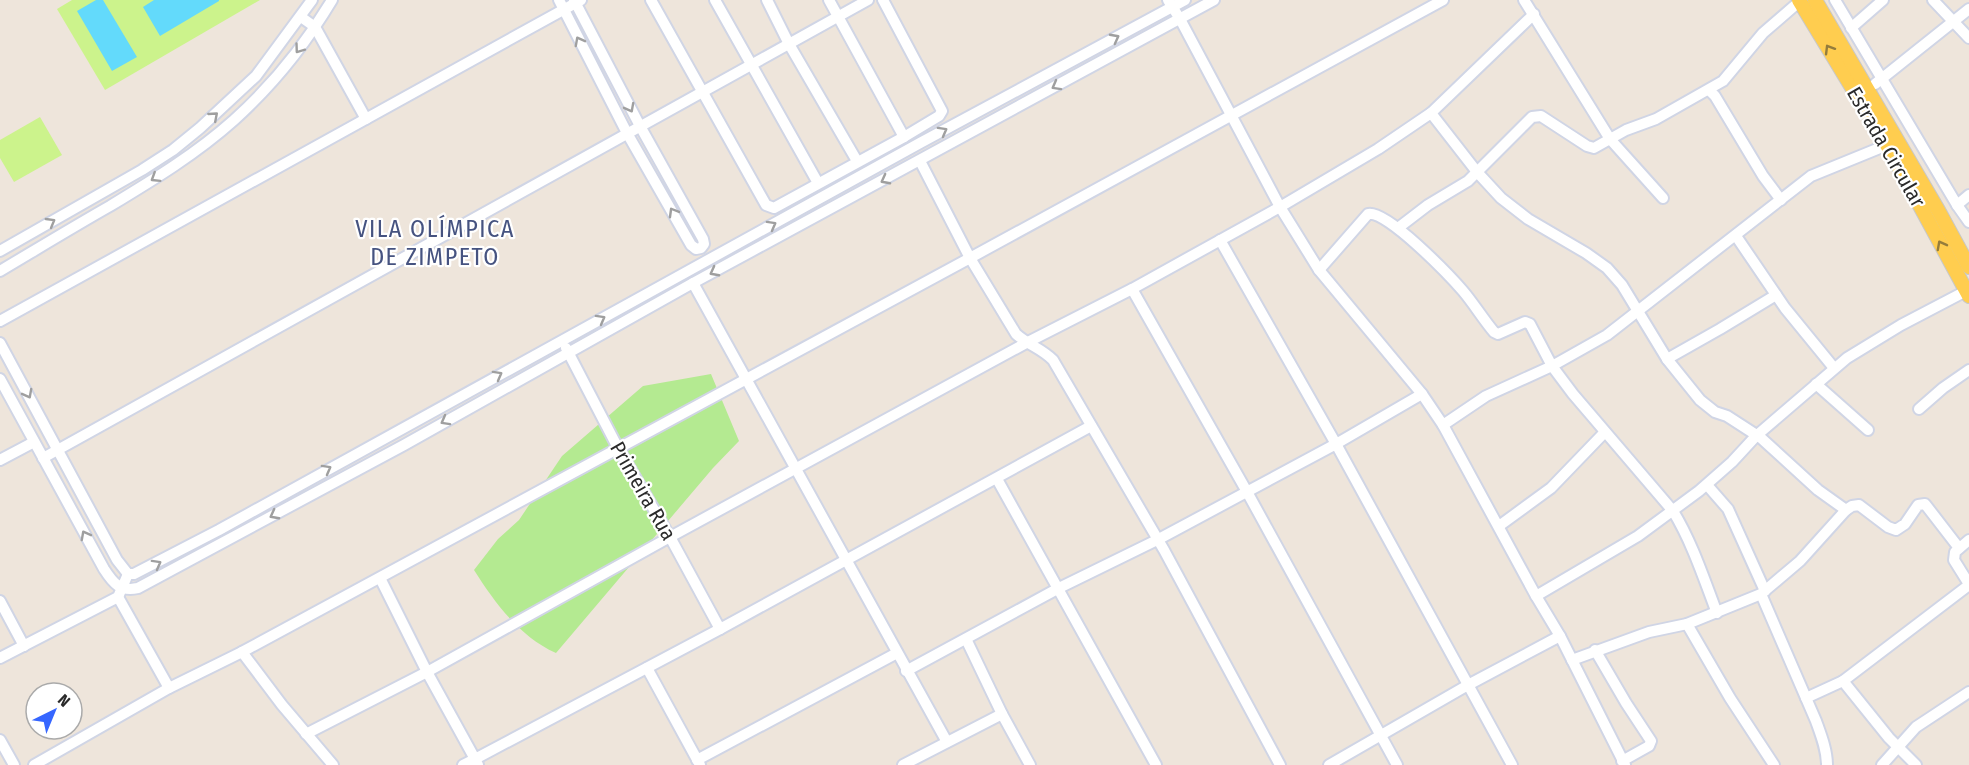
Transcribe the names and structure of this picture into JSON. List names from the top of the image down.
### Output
{
  "streets": {
    "main road": ["Estrada Circular"],
    "street": ["Primeira Rua"]
  },
  "districts": ["VILA OLÍMPICA DE ZIMPETO"],
  "north": "top right"
}
